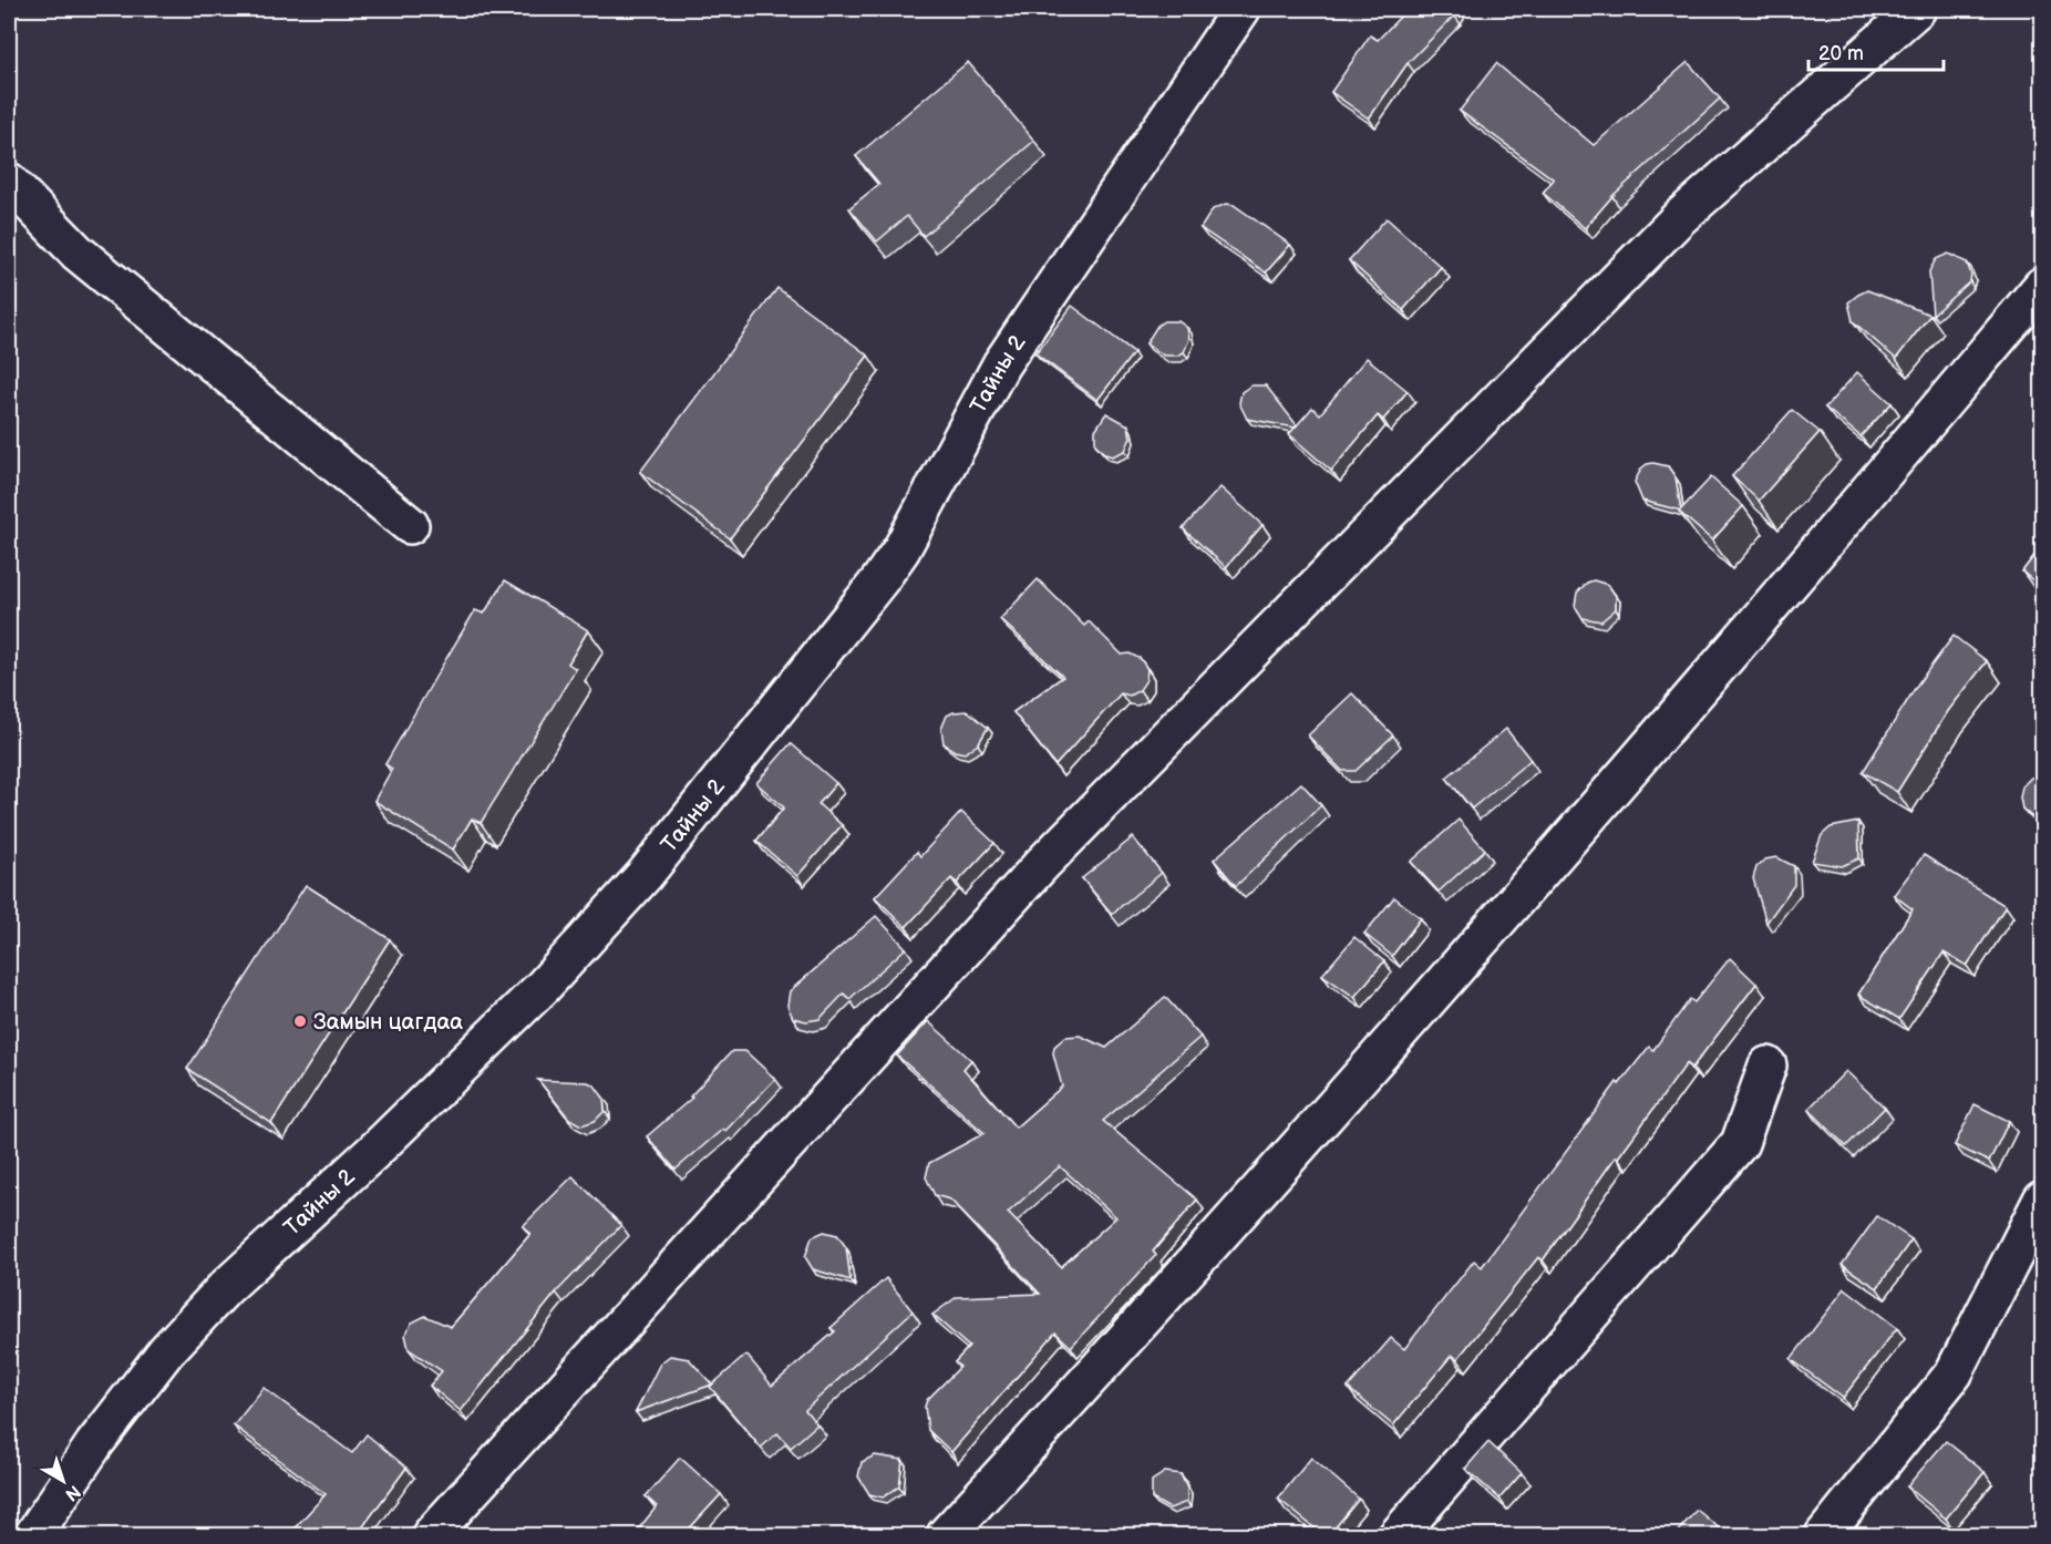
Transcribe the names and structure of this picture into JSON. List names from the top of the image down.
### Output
{
  "streets": {
    "street": ["Тайны 2"]
  },
  "places": ["Замын цагдаа"],
  "scale_bar": "20 m",
  "north": "bottom right"
}
